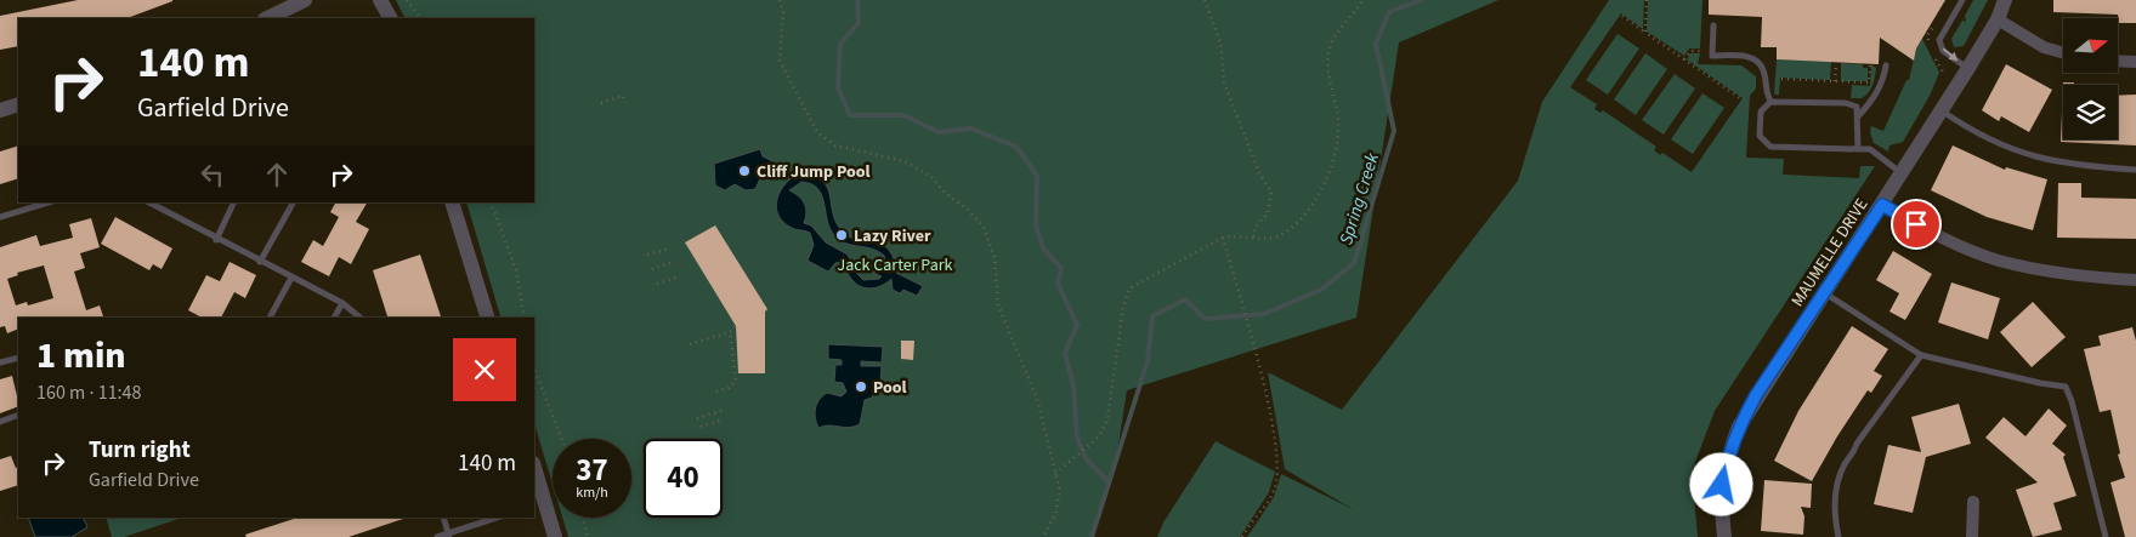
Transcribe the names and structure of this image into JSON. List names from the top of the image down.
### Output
{
  "streets": {
    "street": ["MAUMELLE DRIVE"]
  },
  "water": ["Spring Creek"],
  "parks": ["Jack Carter Park"],
  "places": ["Cliff Jump Pool", "Lazy River", "Pool"],
  "north": "right",
  "page": {
    "turn": ["140 m", "Garfield Drive"],
    "heading": ["1 min", "160 m · 11:48"],
    "list": [
      {
        "name": "Turn right",
        "note": "Garfield Drive",
        "value": "140 m"
      }
    ],
    "speed": "37 km/h",
    "limit": "40"
  }
}
